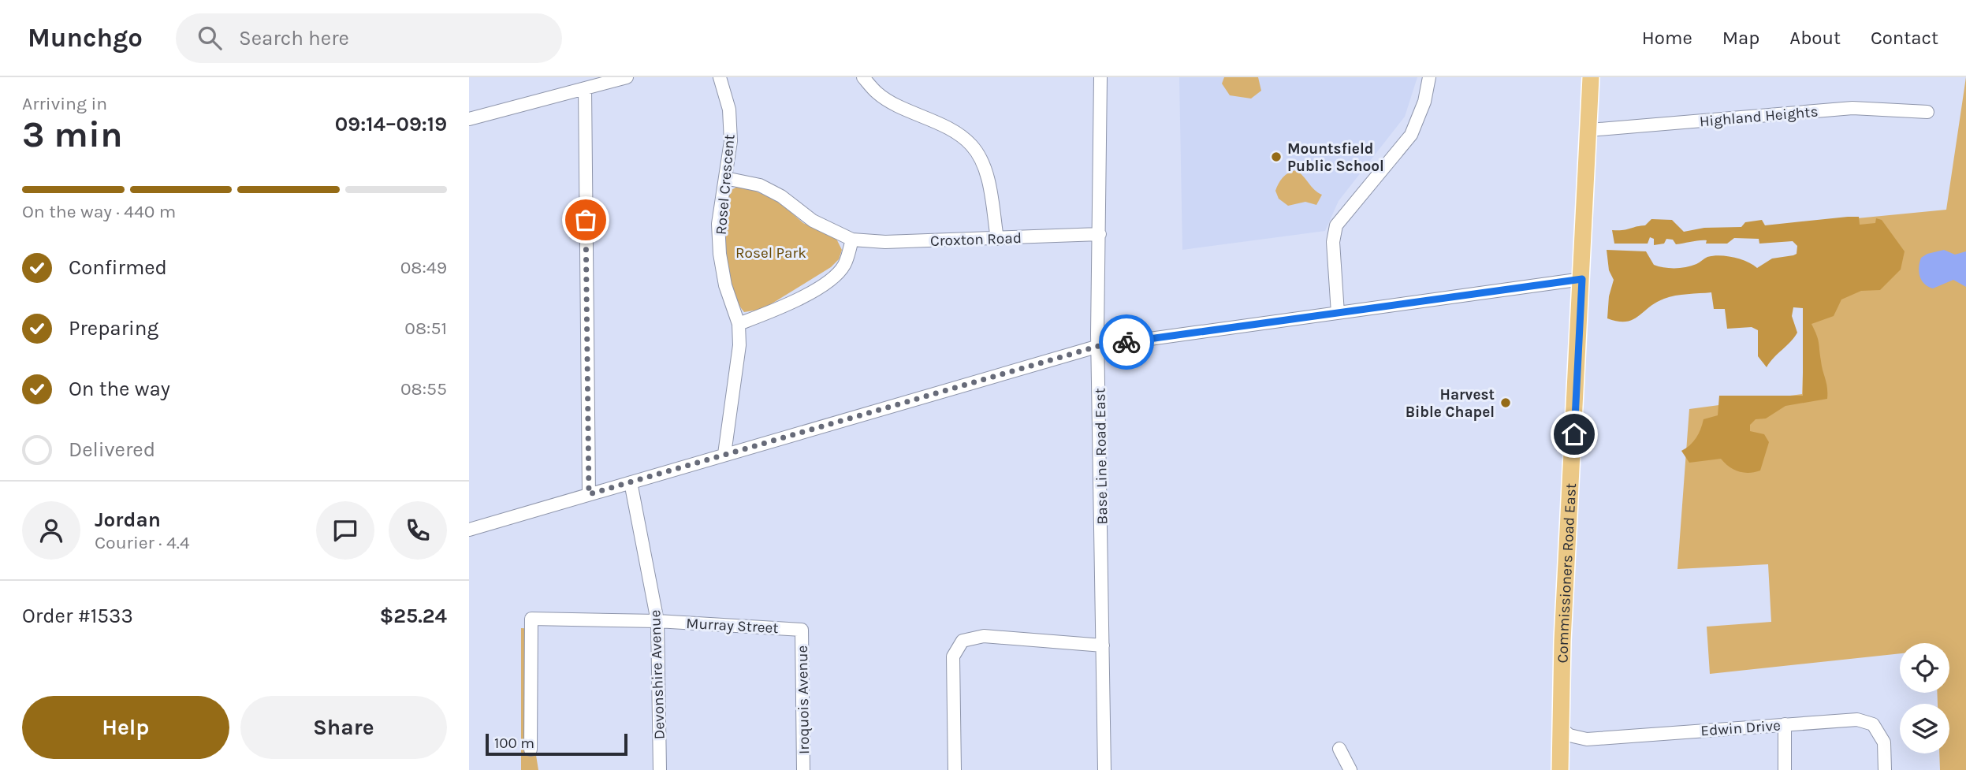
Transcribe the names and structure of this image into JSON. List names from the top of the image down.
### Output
{
  "streets": {
    "main road": ["Commissioners Road East"],
    "street": [
      "Highland Heights",
      "Rosel Crescent",
      "Croxton Road",
      "Base Line Road East",
      "Murray Street",
      "Devonshire Avenue",
      "Iroquois Avenue",
      "Edwin Drive"
    ]
  },
  "crossings": [
    ["Highland Heights", "Commissioners Road East"],
    ["Rosel Crescent", "Croxton Road"],
    ["Croxton Road", "Base Line Road East"],
    ["Commissioners Road East", "Edwin Drive"],
    ["Murray Street", "Devonshire Avenue"],
    ["Murray Street", "Iroquois Avenue"]
  ],
  "parks": ["Rosel Park"],
  "places": ["Mountsfield Public School", "Harvest Bible Chapel"],
  "scale_bar": "100 m",
  "page": {
    "header": "Munchgo",
    "search": "Search here",
    "nav": [
      "Home",
      "Map",
      "About",
      "Contact"
    ],
    "heading": ["3 min", "Arriving in", "09:14–09:19"],
    "panel": [
      "Jordan",
      "Courier · 4.4",
      "Order #1533",
      "$25.24"
    ],
    "bar": "On the way · 440 m",
    "list": [
      ["Confirmed", "08:49"],
      ["Preparing", "08:51"],
      ["On the way", "08:55"],
      "Delivered"
    ],
    "buttons": ["Help", "Share"],
    "scale": "100 m"
  }
}
